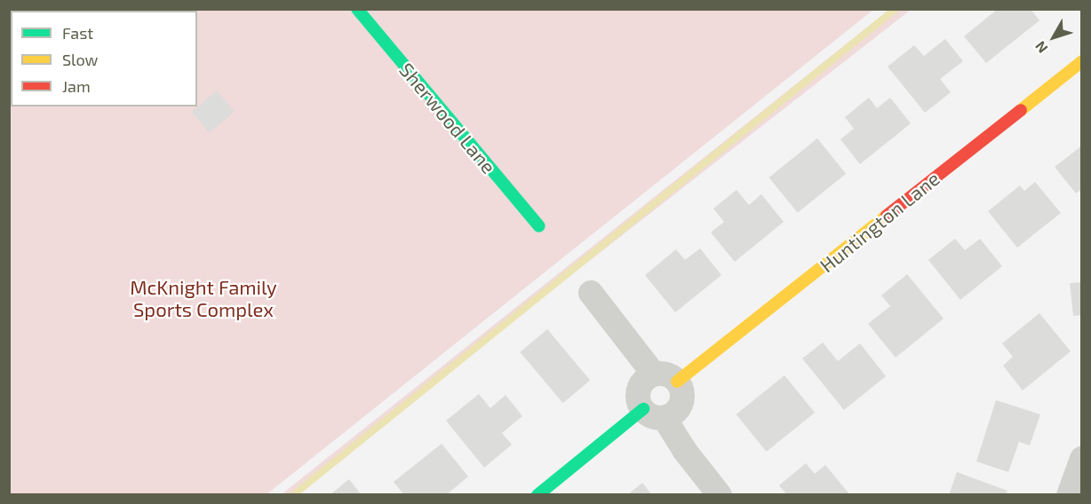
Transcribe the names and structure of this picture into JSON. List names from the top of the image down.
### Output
{
  "streets": {
    "street": ["Sherwood Lane", "Huntington Lane"]
  },
  "parks": ["McKnight Family Sports Complex"],
  "legend": ["Fast", "Slow", "Jam"],
  "north": "bottom left"
}
